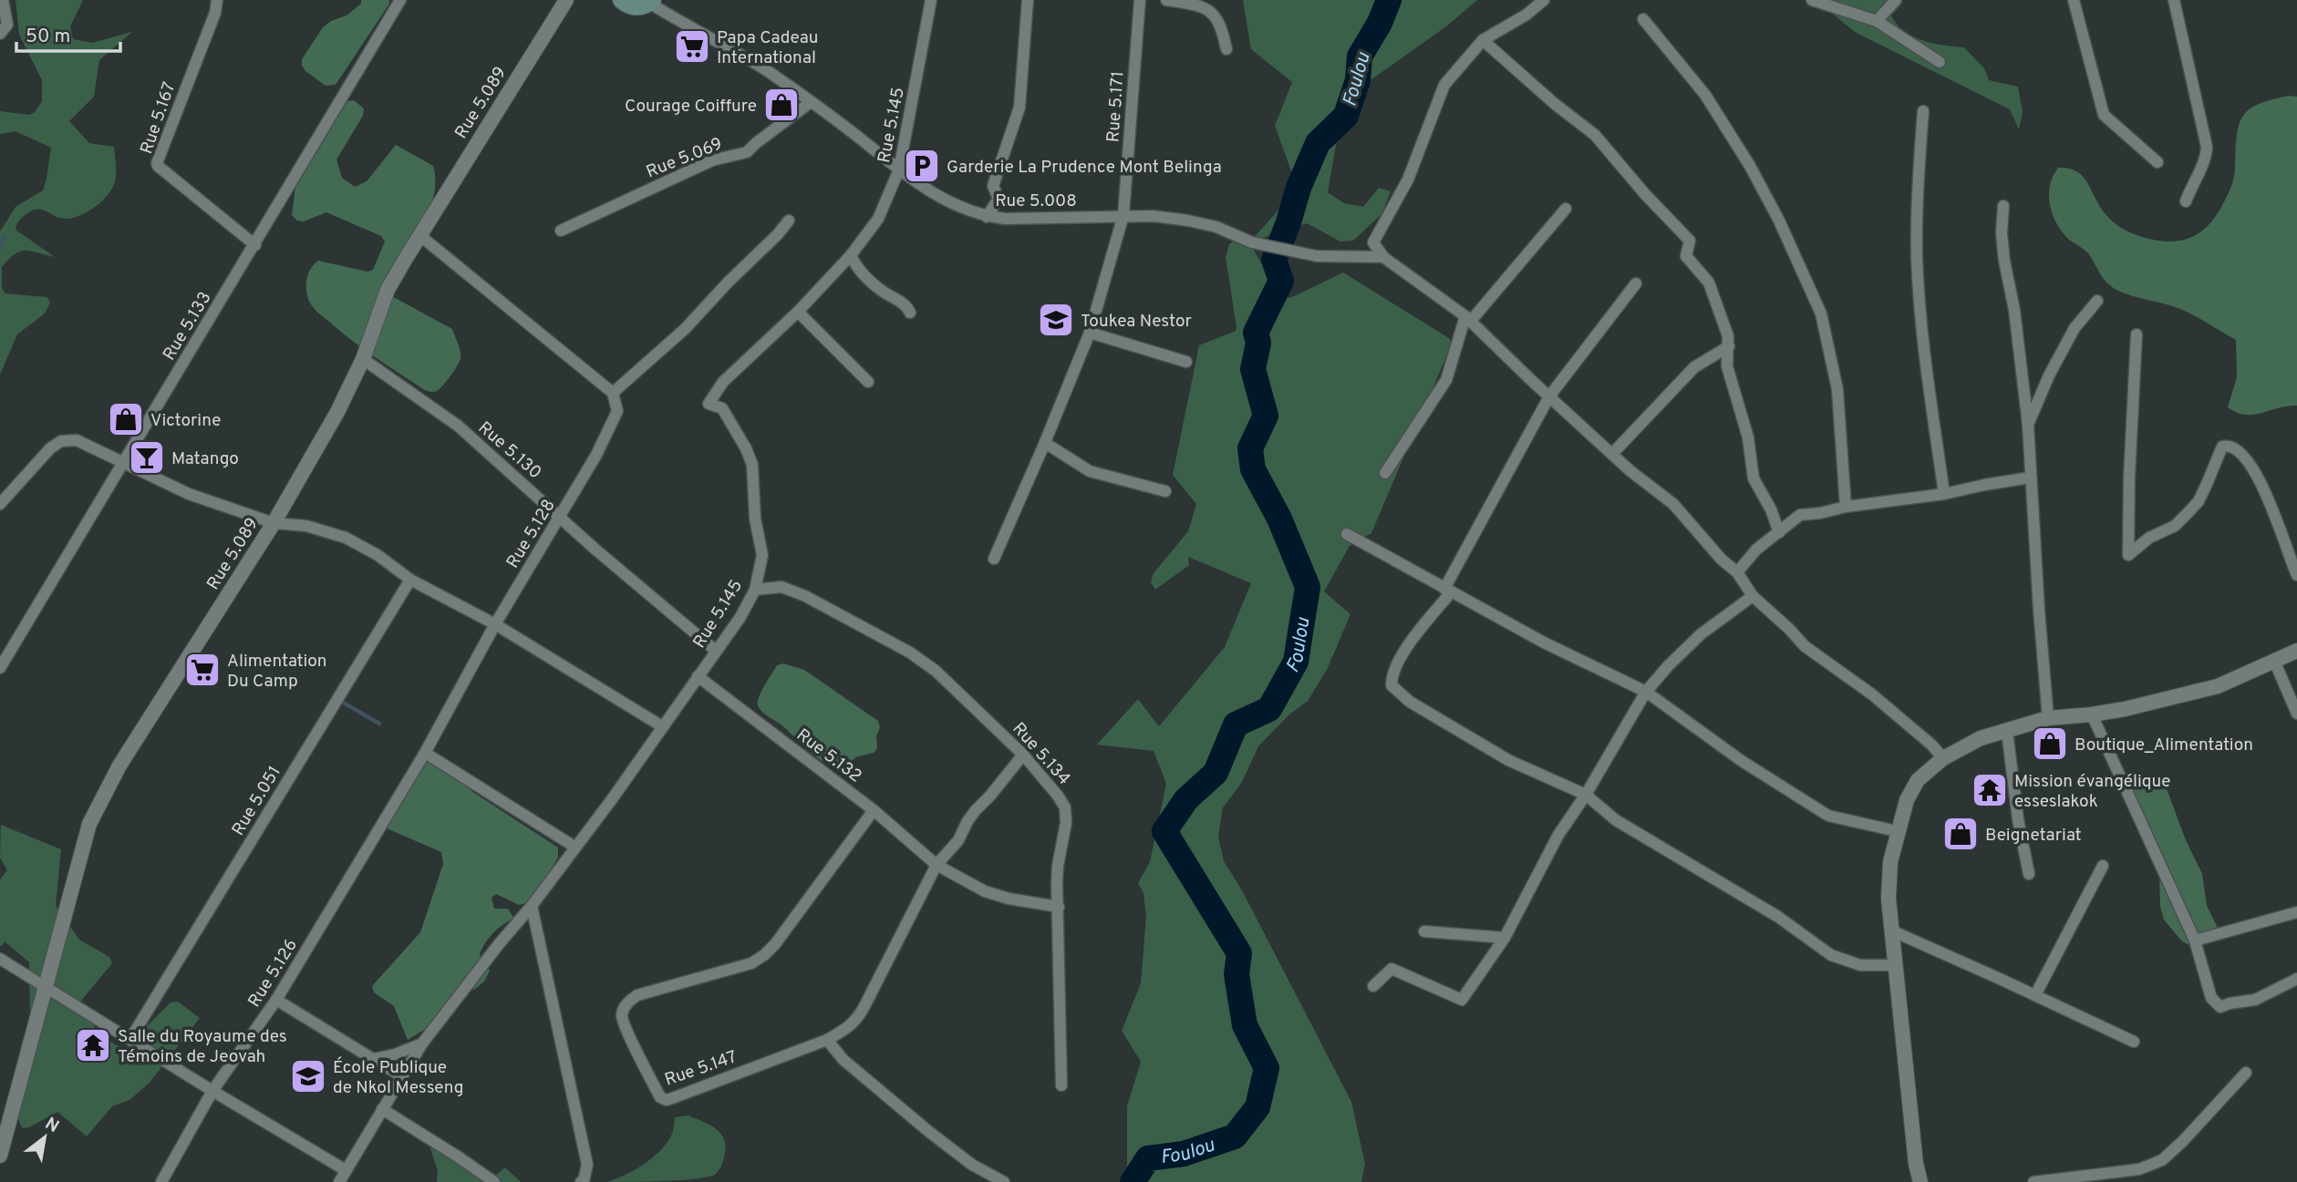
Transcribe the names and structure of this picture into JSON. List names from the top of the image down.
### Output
{
  "streets": {
    "street": [
      "Rue 5.089",
      "Rue 5.171",
      "Rue 5.167",
      "Rue 5.145",
      "Rue 5.069",
      "Rue 5.008",
      "Rue 5.133",
      "Rue 5.130",
      "Rue 5.128",
      "Rue 5.134",
      "Rue 5.132",
      "Rue 5.051",
      "Rue 5.126",
      "Rue 5.147"
    ]
  },
  "crossings": [
    ["Rue 5.089", "Rue 5.130"],
    ["Rue 5.171", "Rue 5.008"],
    ["Rue 5.167", "Rue 5.133"],
    ["Rue 5.145", "Rue 5.008"],
    ["Rue 5.145", "Rue 5.130"],
    ["Rue 5.145", "Rue 5.134"],
    ["Rue 5.145", "Rue 5.132"],
    ["Rue 5.069", "Rue 5.008"],
    ["Rue 5.130", "Rue 5.128"],
    ["Rue 5.128", "Rue 5.126"],
    ["Rue 5.134", "Rue 5.132"],
    ["Rue 5.134", "Rue 5.147"],
    ["Rue 5.132", "Rue 5.147"]
  ],
  "water": ["Foulou"],
  "places": {
    "supermarket": ["Papa Cadeau International", "Alimentation Du Camp"],
    "shop": [
      "Courage Coiffure",
      "Victorine",
      "Boutique_Alimentation",
      "Beignetariat"
    ],
    "parking": ["Garderie La Prudence Mont Belinga"],
    "school or university": ["Toukea Nestor", "École Publique de Nkol Messeng"],
    "bar": ["Matango"],
    "temple": ["Mission évangélique esseslakok", "Salle du Royaume des Témoins de Jeovah"]
  },
  "scale_bar": "50 m",
  "north": "top right"
}
